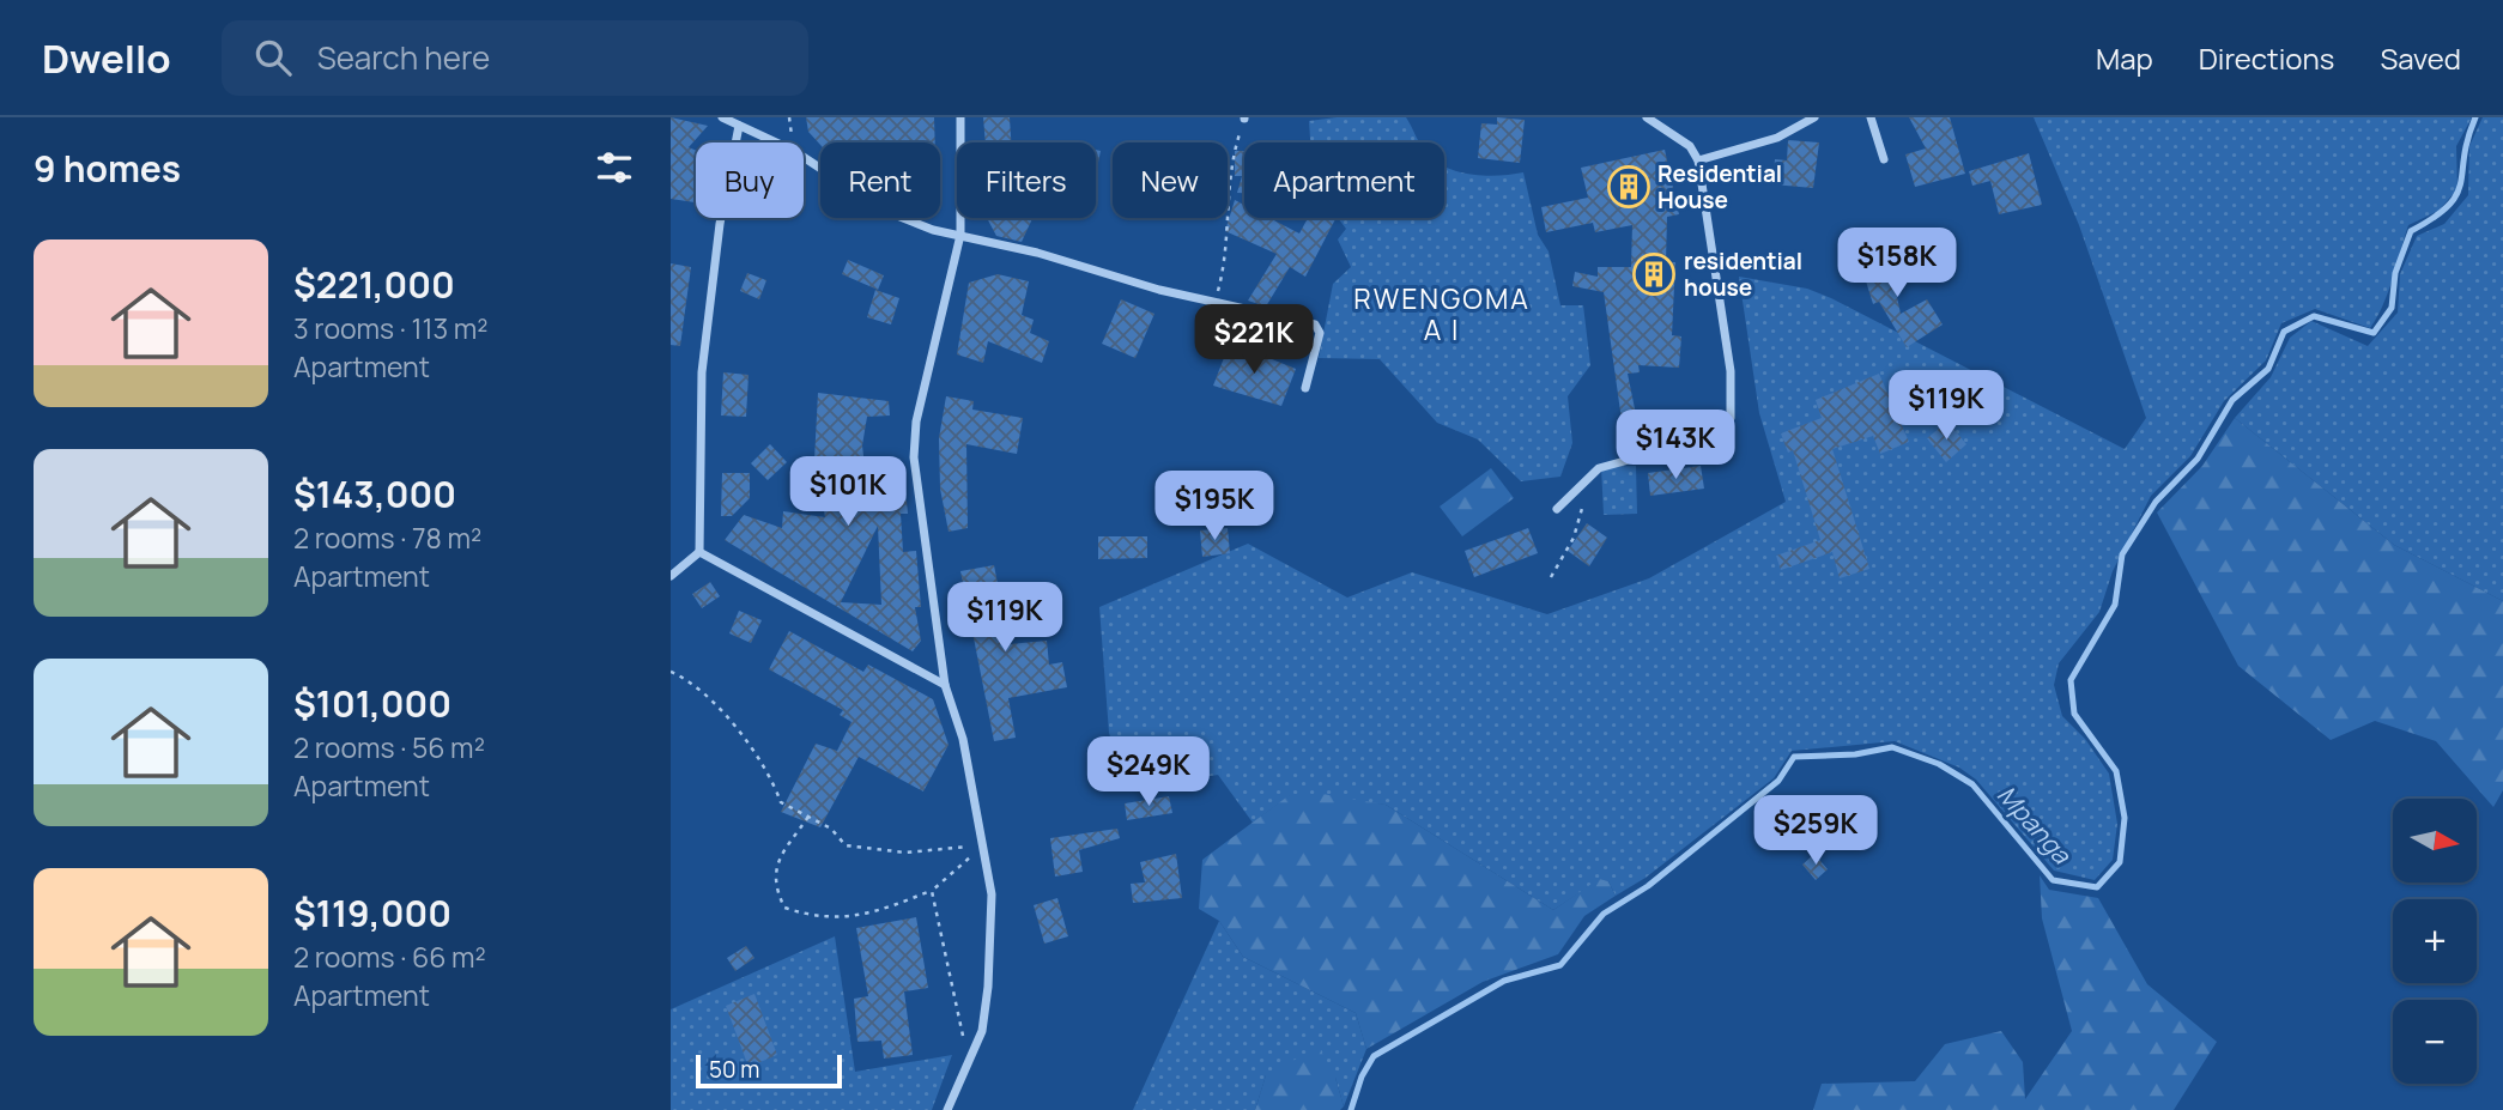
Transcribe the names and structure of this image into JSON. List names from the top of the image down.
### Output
{
  "districts": ["RWENGOMA A I"],
  "water": ["Mpanga"],
  "places": {
    "building": ["Residential House", "residential house"]
  },
  "scale_bar": "50 m",
  "north": "right",
  "page": {
    "header": "Dwello",
    "search": "Search here",
    "nav": ["Map", "Directions", "Saved"],
    "heading": "9 homes",
    "chip": [
      "Buy",
      "Rent",
      "Filters",
      "New",
      "Apartment"
    ],
    "list": [
      {
        "name": "$221,000",
        "note": "3 rooms · 113 m² · Apartment"
      },
      {
        "name": "$143,000",
        "note": "2 rooms · 78 m² · Apartment"
      },
      {
        "name": "$101,000",
        "note": "2 rooms · 56 m² · Apartment"
      },
      {
        "name": "$119,000",
        "note": "2 rooms · 66 m² · Apartment"
      }
    ],
    "price": [
      "$158K",
      "$221K",
      "$119K",
      "$143K",
      "$101K",
      "$195K",
      "$119K",
      "$249K",
      "$259K"
    ],
    "map_buttons": ["+", "−"],
    "scale": "50 m"
  }
}
